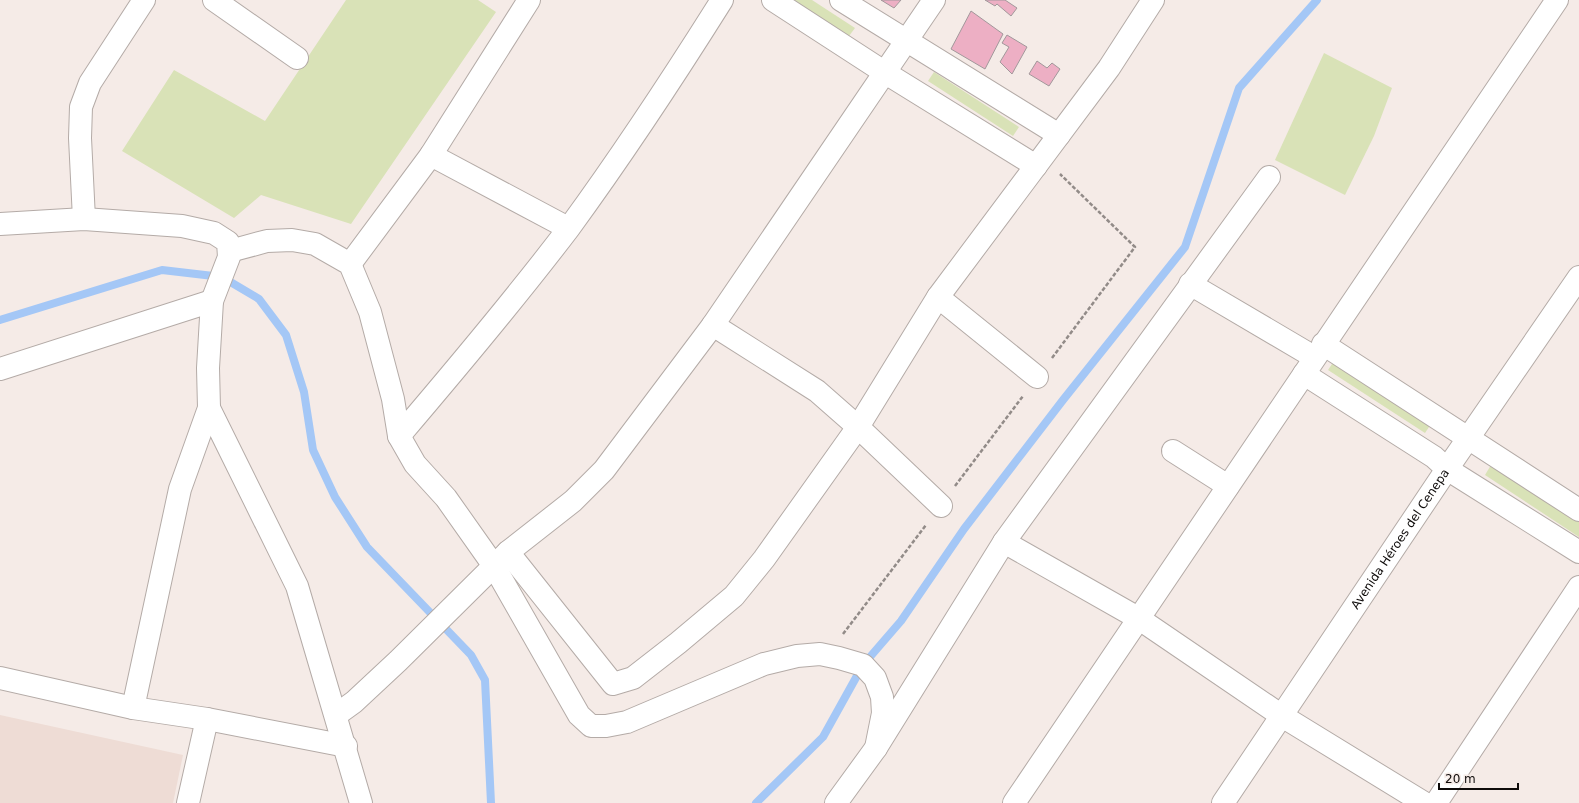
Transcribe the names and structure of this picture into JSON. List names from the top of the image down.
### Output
{
  "streets": {
    "street": ["Avenida Héroes del Cenepa"]
  },
  "scale_bar": "20 m"
}
